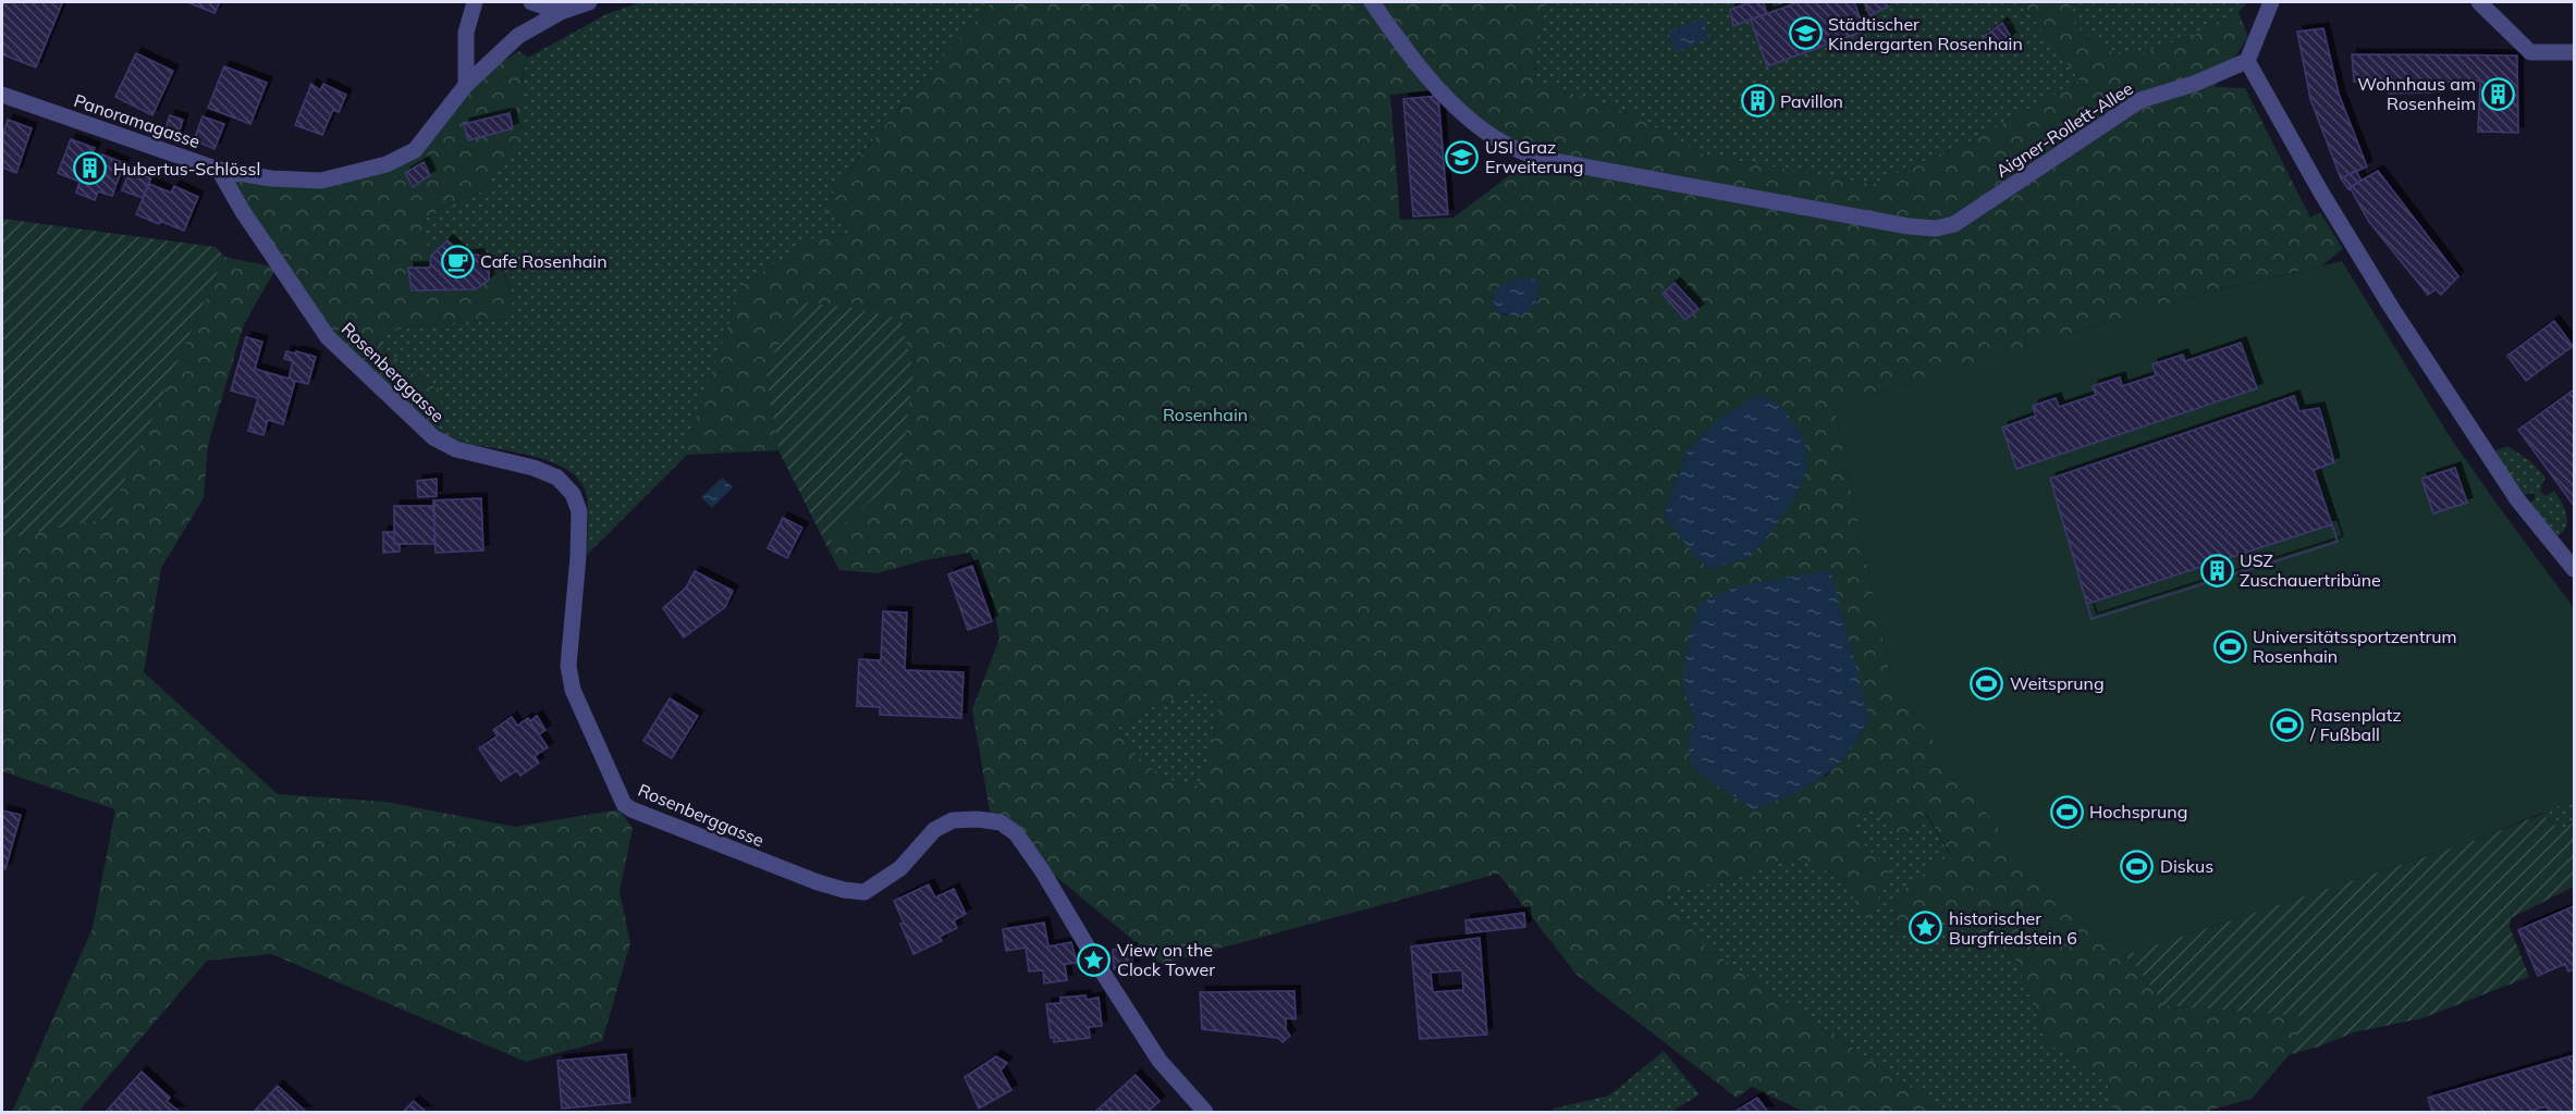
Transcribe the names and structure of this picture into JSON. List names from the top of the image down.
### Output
{
  "streets": {
    "street": ["Panoramagasse", "Aigner-Rollett-Allee", "Rosenberggasse"]
  },
  "crossings": [
    ["Panoramagasse", "Rosenberggasse"]
  ],
  "parks": ["Rosenhain"],
  "places": {
    "school or university": ["Städtischer Kindergarten Rosenhain", "USI Graz Erweiterung"],
    "building": [
      "Wohnhaus am Rosenheim",
      "Pavillon",
      "Hubertus-Schlössl",
      "USZ Zuschauertribüne"
    ],
    "cafe": ["Cafe Rosenhain"],
    "sports": [
      "Universitätssportzentrum Rosenhain",
      "Weitsprung",
      "Rasenplatz / Fußball",
      "Hochsprung",
      "Diskus"
    ],
    "place": ["historischer Burgfriedstein 6", "View on the Clock Tower"]
  }
}
